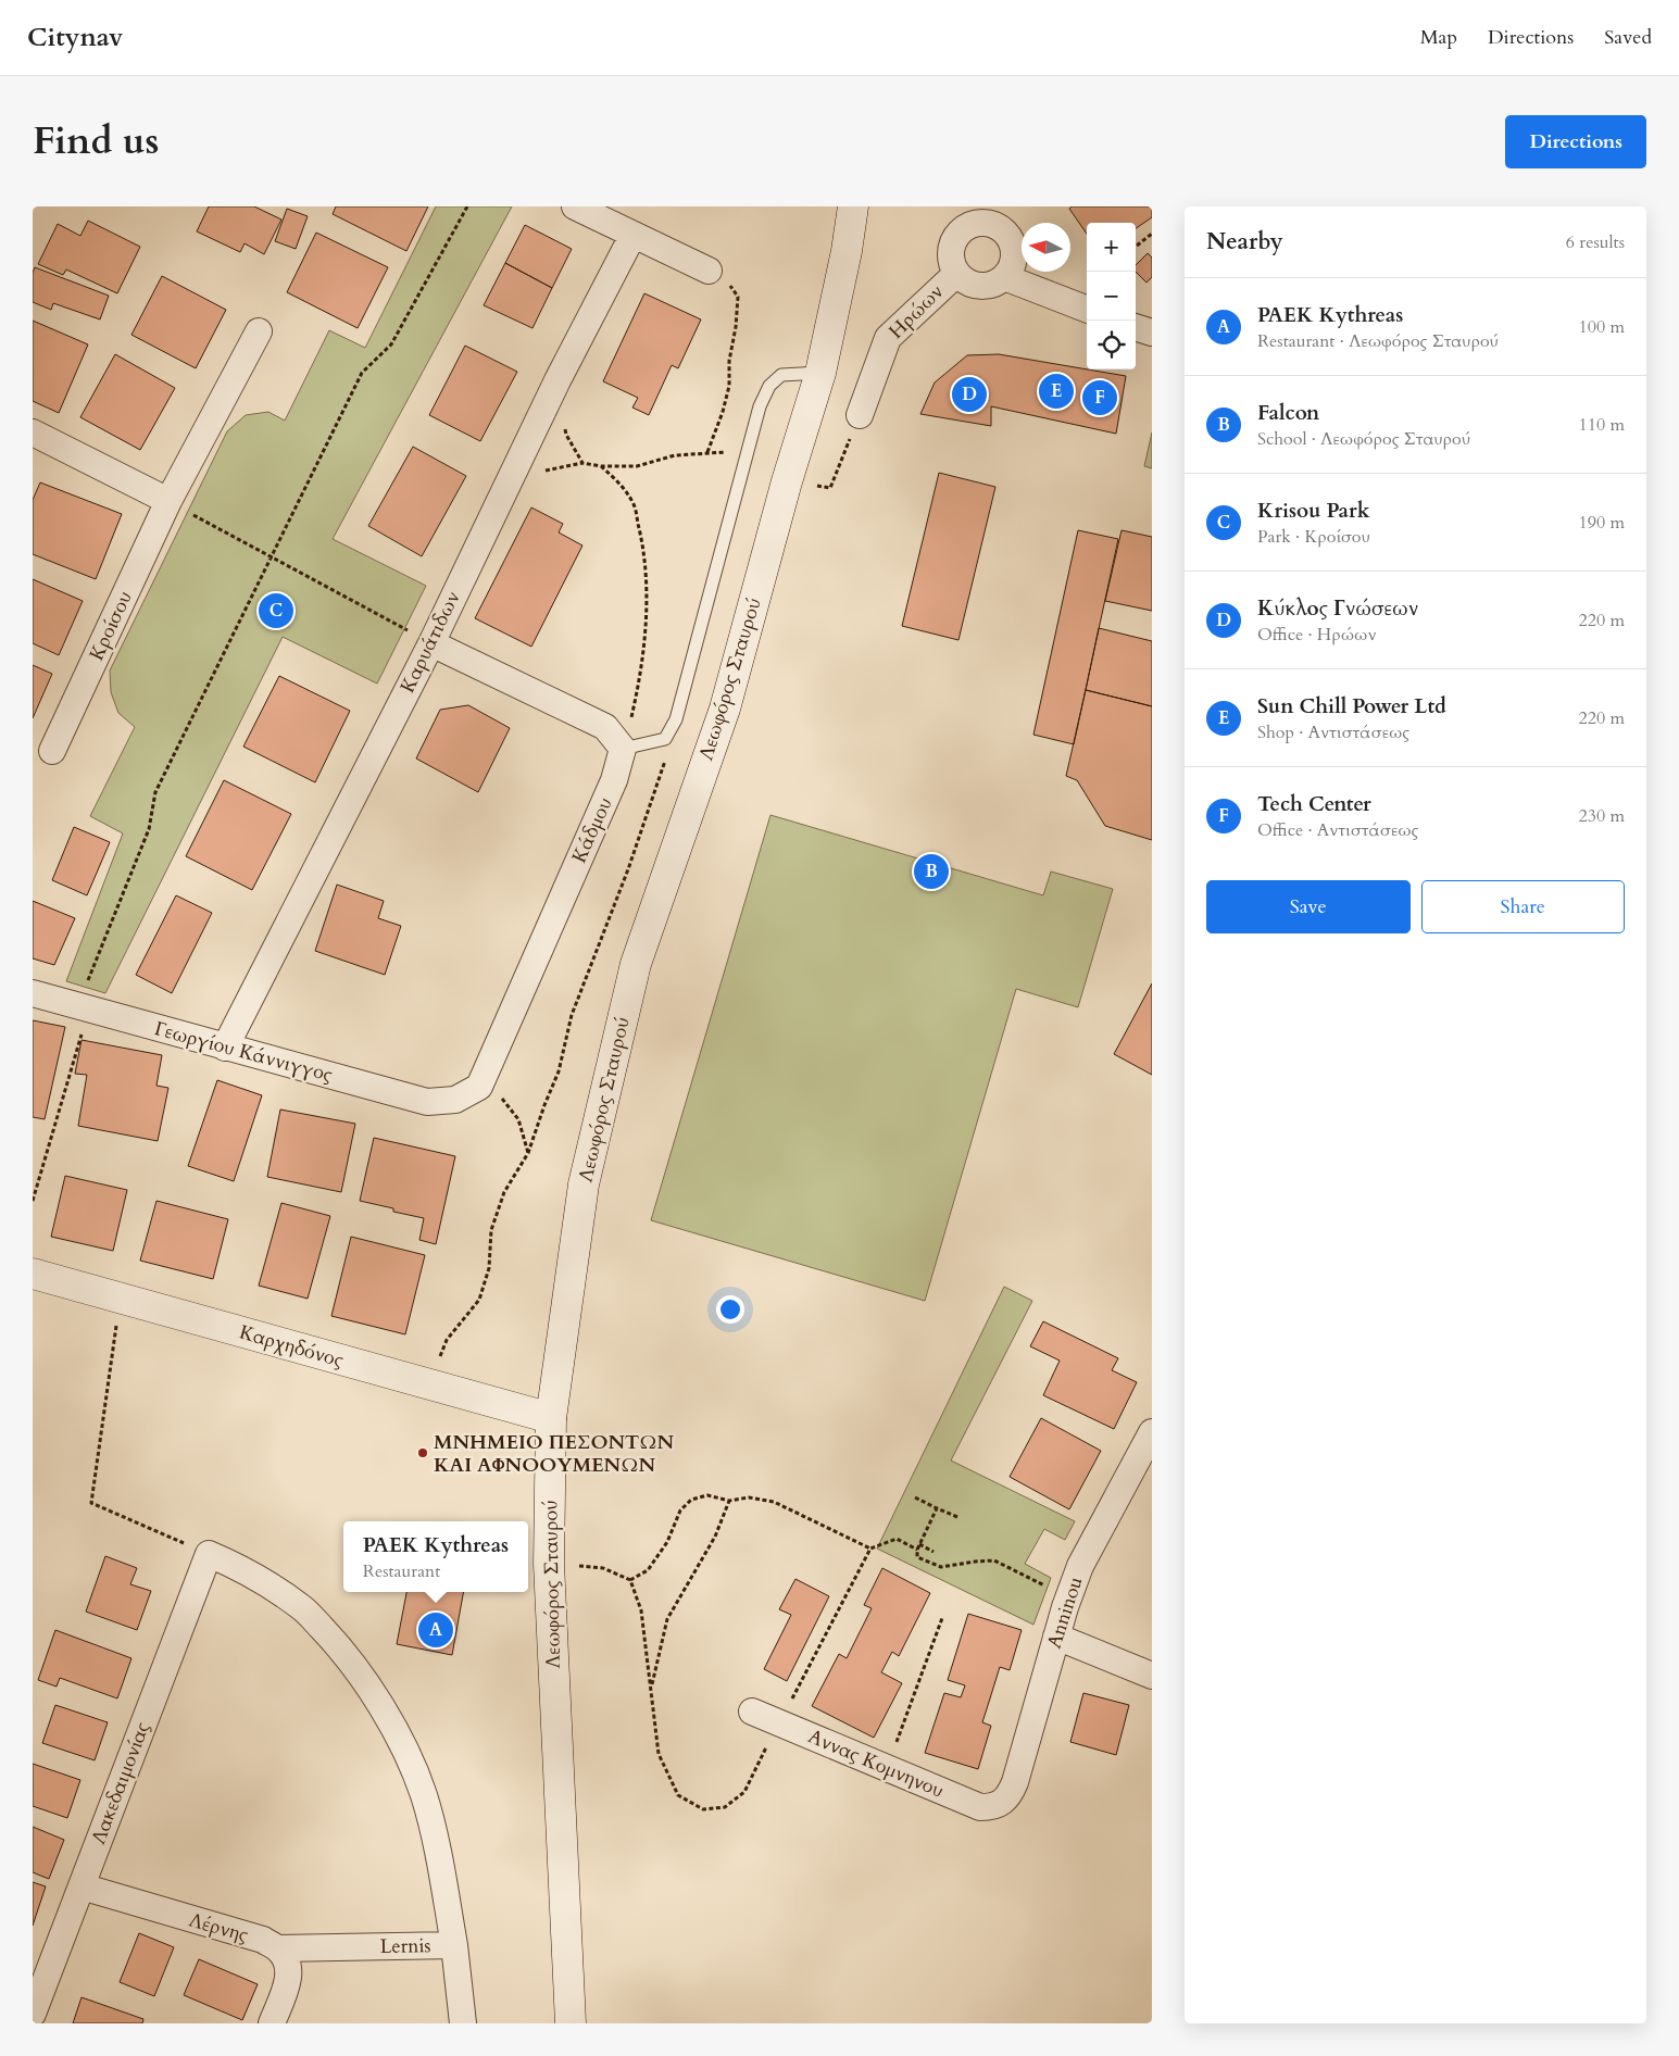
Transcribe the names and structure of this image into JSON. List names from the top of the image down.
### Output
{
  "streets": {
    "main road": ["Λεωφόρος Σταυρού", "Καρχηδόνος"],
    "street": [
      "Ηρώων",
      "Κροίσου",
      "Καρυάτιδων",
      "Κάδμου",
      "Γεωργίου Κάννιγγος",
      "Anninou",
      "Αννας Κομνηνου",
      "Λακεδαιμονίας",
      "Λέρνης",
      "Lernis"
    ]
  },
  "crossings": [
    ["Καρυάτιδων", "Γεωργίου Κάννιγγος"],
    ["Λεωφόρος Σταυρού", "Καρχηδόνος"],
    ["Κάδμου", "Γεωργίου Κάννιγγος"],
    ["Anninou", "Αννας Κομνηνου"],
    ["Λακεδαιμονίας", "Λέρνης"],
    ["Λέρνης", "Lernis"]
  ],
  "places": ["ΜΝΗΜΕΙΟ ΠΕΣΟΝΤΩΝ ΚΑΙ ΑΦΝΟΟΥΜΕΝΩΝ"],
  "north": "left",
  "page": {
    "header": "Citynav",
    "nav": ["Map", "Directions", "Saved"],
    "title": "Find us",
    "buttons": [
      "Directions",
      ["Save", "Share"]
    ],
    "heading": ["Nearby", "6 results"],
    "map_buttons": ["+", "−"],
    "list": [
      {
        "mark": "A",
        "name": "PAEK Kythreas",
        "note": "Restaurant · Λεωφόρος Σταυρού",
        "value": "100 m"
      },
      {
        "mark": "B",
        "name": "Falcon",
        "note": "School · Λεωφόρος Σταυρού",
        "value": "110 m"
      },
      {
        "mark": "C",
        "name": "Krisou Park",
        "note": "Park · Κροίσου",
        "value": "190 m"
      },
      {
        "mark": "D",
        "name": "Κύκλος Γνώσεων",
        "note": "Office · Ηρώων",
        "value": "220 m"
      },
      {
        "mark": "E",
        "name": "Sun Chill Power Ltd",
        "note": "Shop · Αντιστάσεως",
        "value": "220 m"
      },
      {
        "mark": "F",
        "name": "Tech Center",
        "note": "Office · Αντιστάσεως",
        "value": "230 m"
      }
    ],
    "pins": [
      "E",
      "D",
      "F",
      "C",
      "B",
      "A"
    ],
    "popup": ["PAEK Kythreas", "Restaurant"]
  }
}
